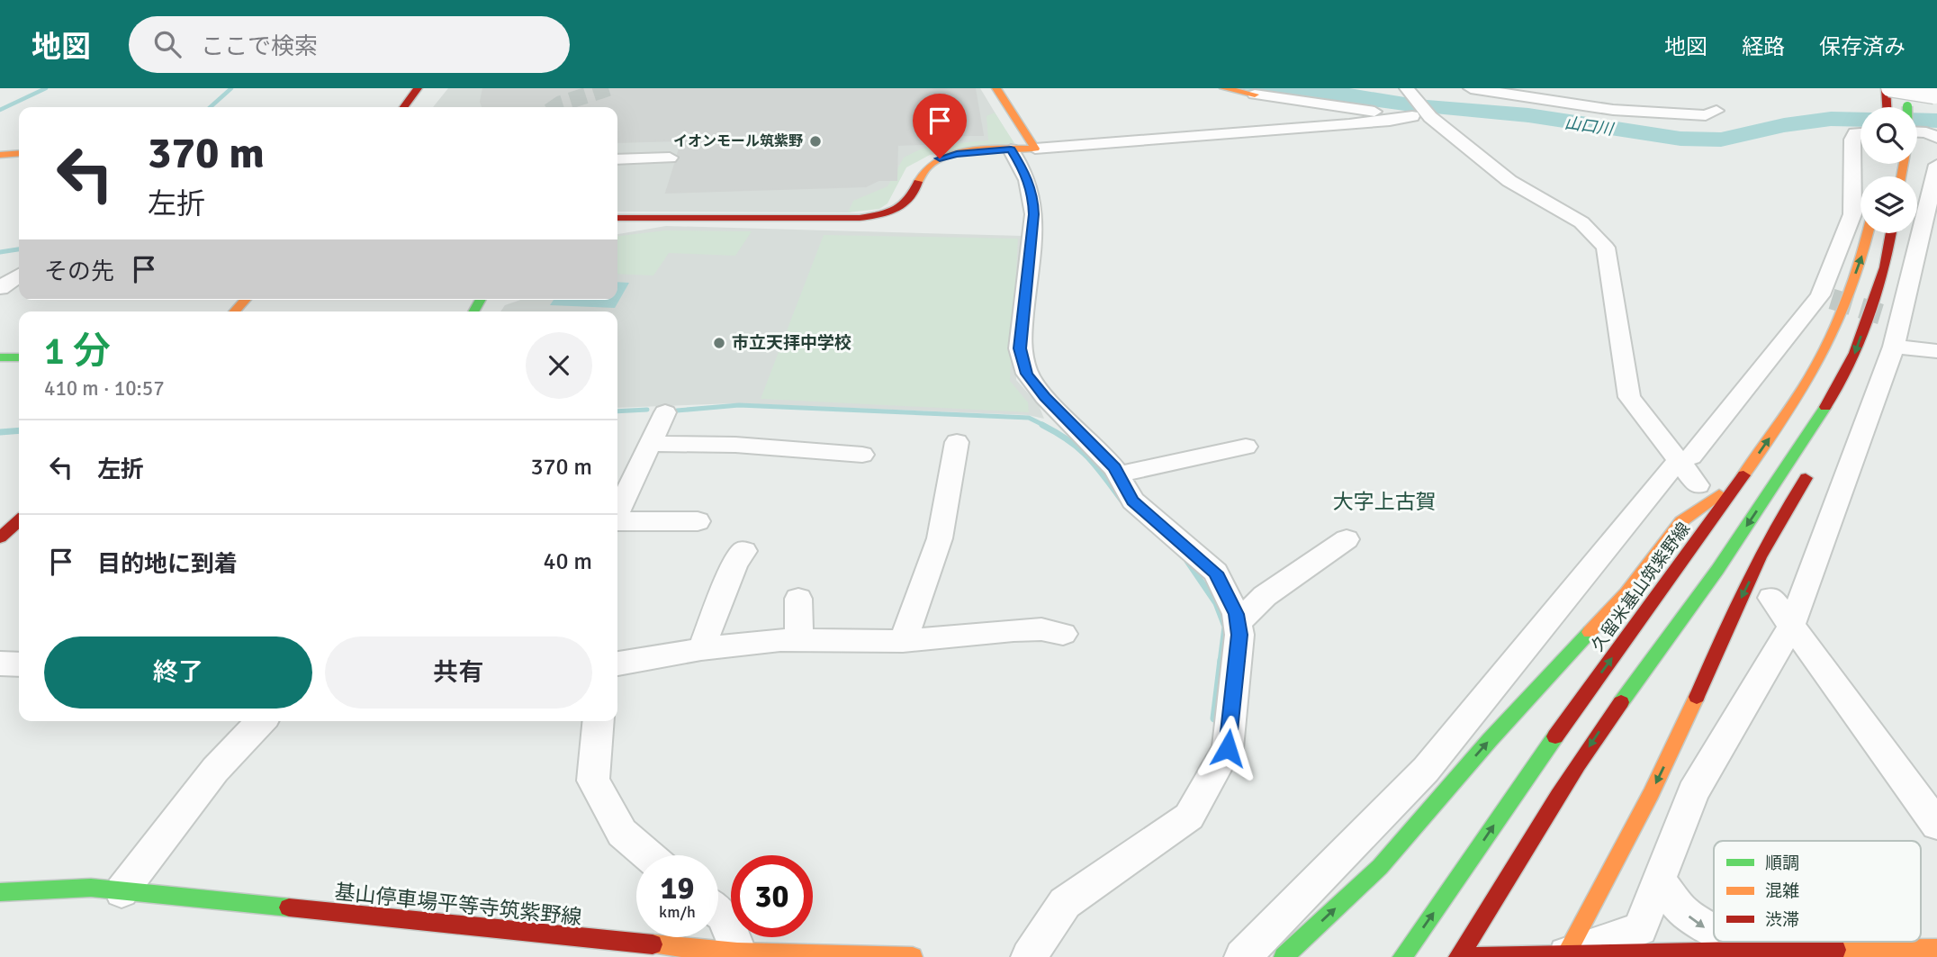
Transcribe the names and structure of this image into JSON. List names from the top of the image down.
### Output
{
  "streets": {
    "main road": ["久留米基山筑紫野線", "基山停車場平等寺筑紫野線"]
  },
  "districts": ["大字上古賀"],
  "water": ["山口川"],
  "places": ["イオンモール筑紫野", "市立天拝中学校"],
  "legend": ["順調", "混雑", "渋滞"],
  "page": {
    "header": "地図",
    "search": "ここで検索",
    "nav": ["地図", "経路", "保存済み"],
    "turn": ["370 m", "左折"],
    "then": "その先",
    "heading": ["1 分", "410 m · 10:57"],
    "list": [
      {
        "name": "左折",
        "value": "370 m"
      },
      {
        "name": "目的地に到着",
        "value": "40 m"
      }
    ],
    "buttons": ["終了", "共有"],
    "speed": "19 km/h",
    "limit": "30"
  }
}
